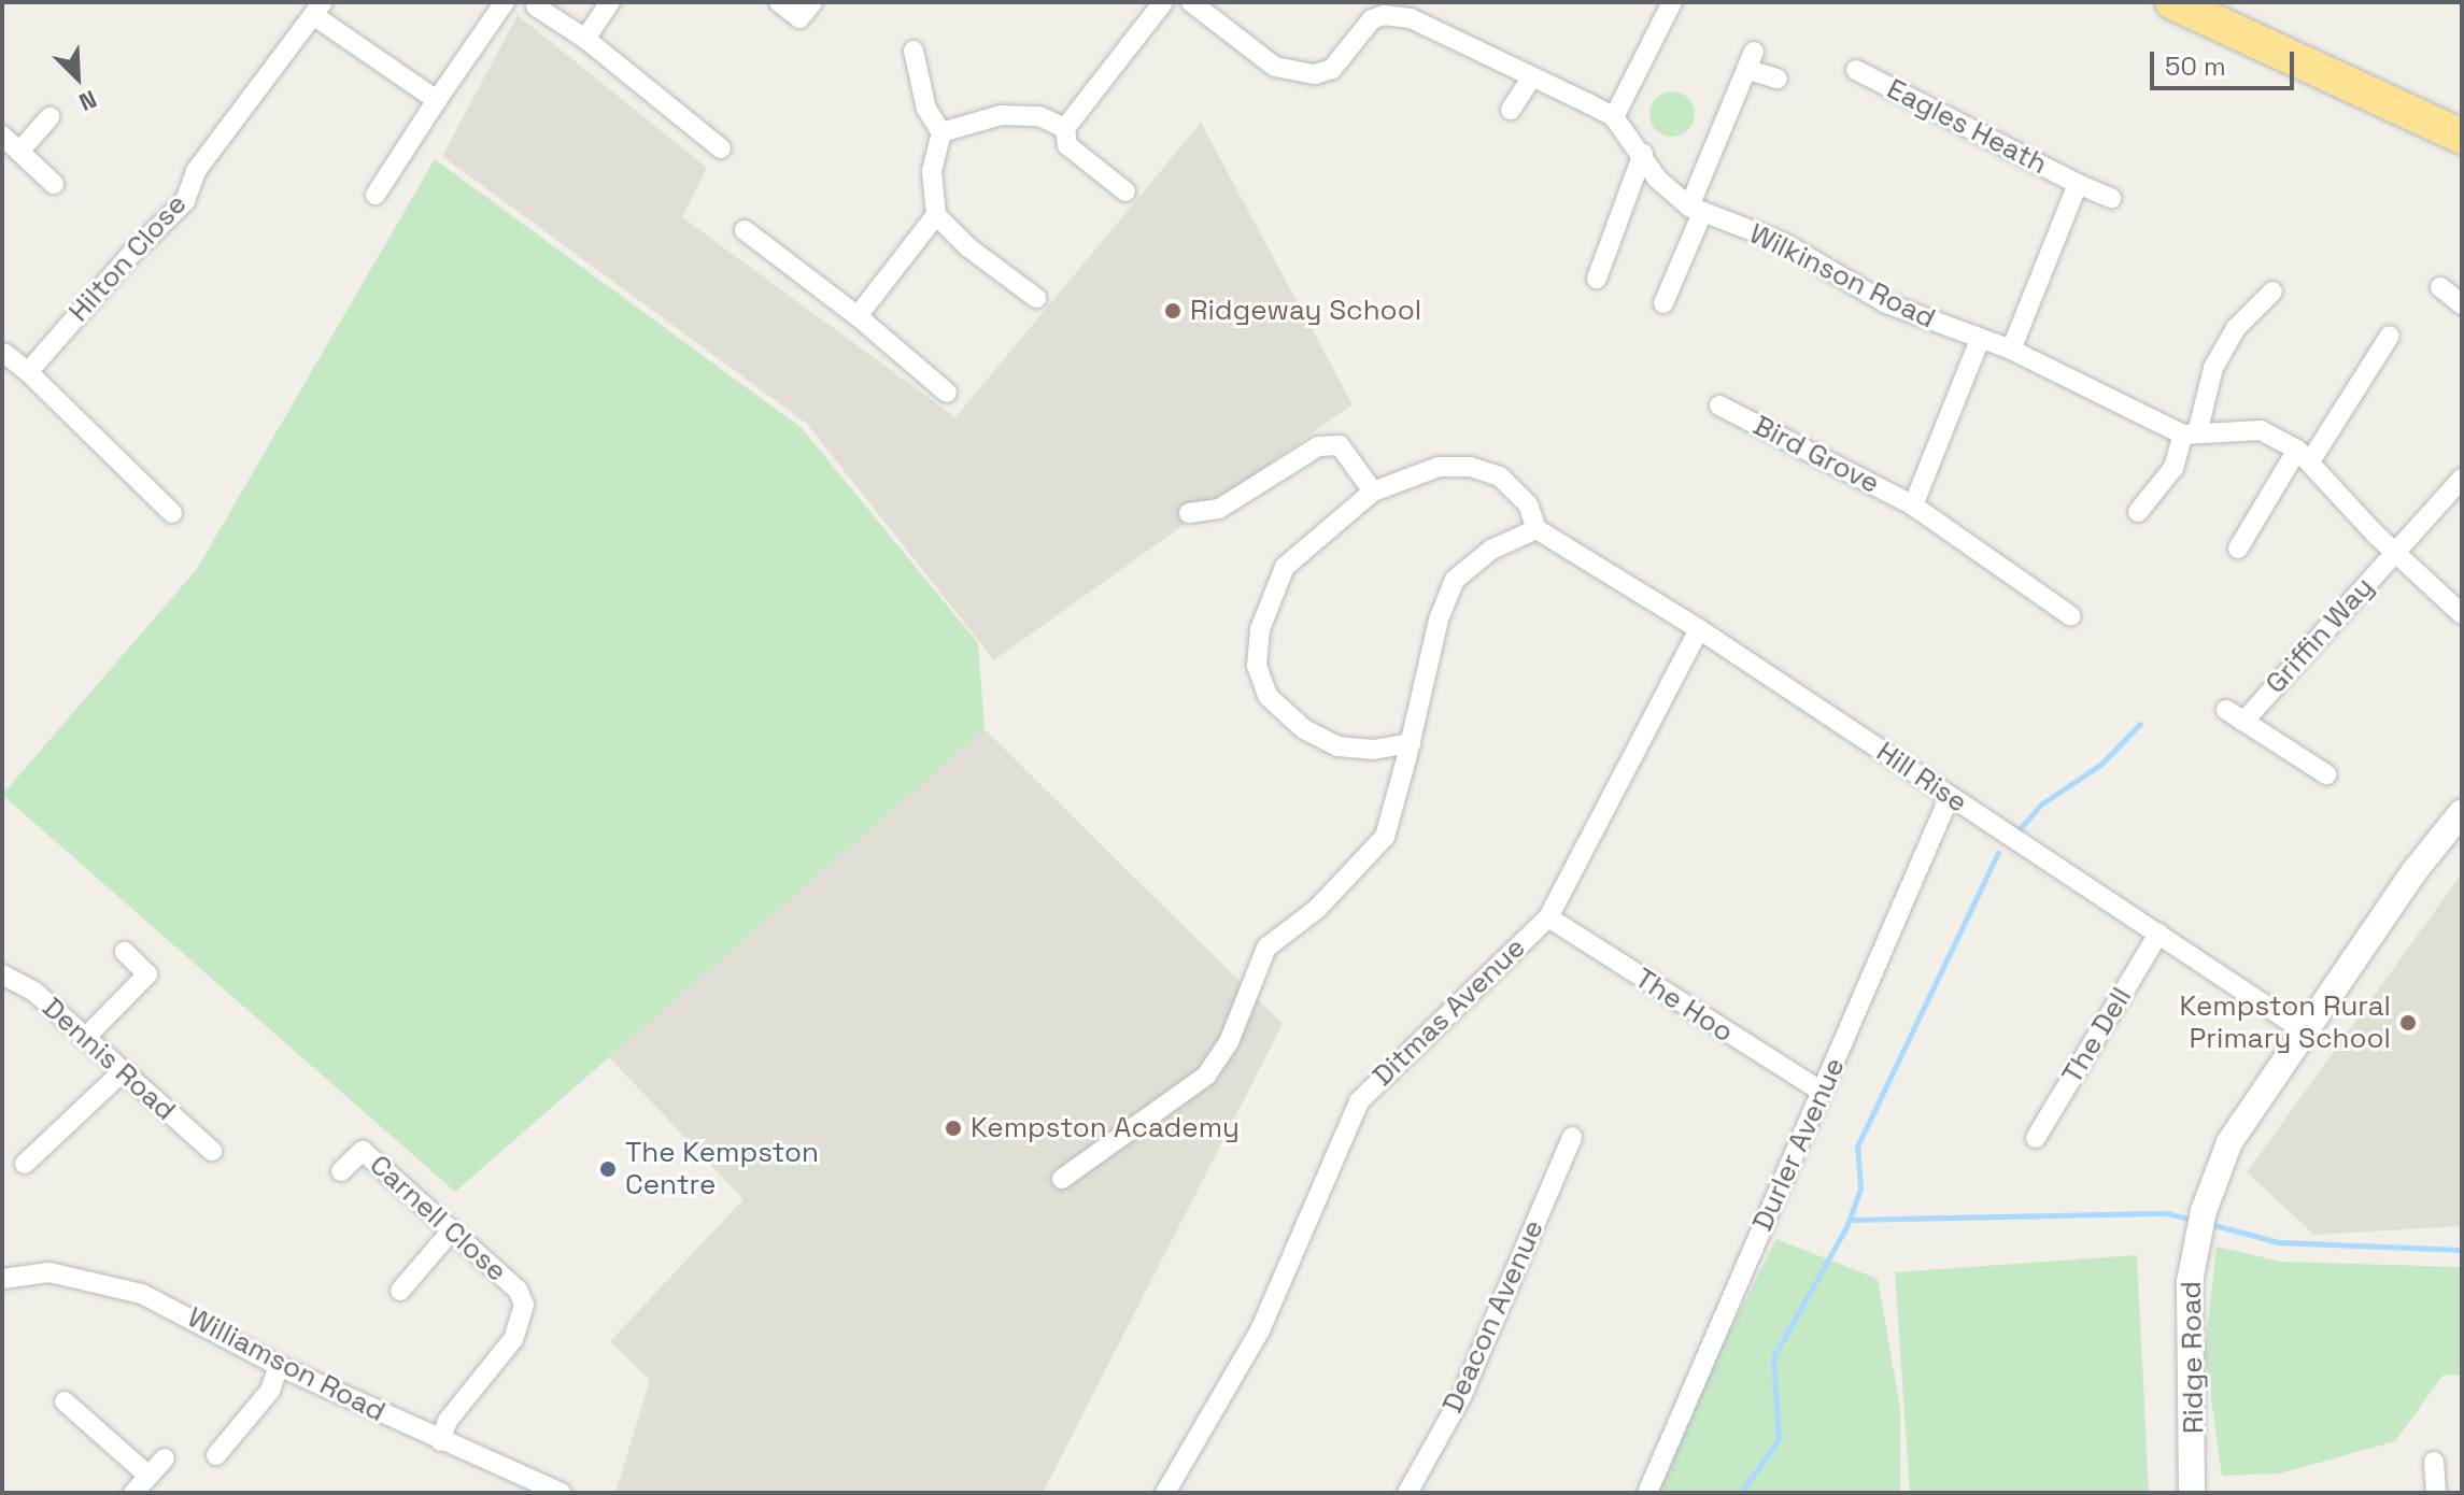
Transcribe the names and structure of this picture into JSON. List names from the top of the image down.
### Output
{
  "streets": {
    "street": [
      "Eagles Heath",
      "Hilton Close",
      "Wilkinson Road",
      "Bird Grove",
      "Griffin Way",
      "Hill Rise",
      "The Hoo",
      "Ditmas Avenue",
      "The Dell",
      "Dennis Road",
      "Durler Avenue",
      "Carnell Close",
      "Deacon Avenue",
      "Ridge Road",
      "Williamson Road"
    ]
  },
  "crossings": [
    ["Eagles Heath", "Wilkinson Road"],
    ["Wilkinson Road", "Bird Grove"],
    ["Wilkinson Road", "Griffin Way"],
    ["Hill Rise", "Ditmas Avenue"],
    ["Hill Rise", "The Dell"],
    ["Hill Rise", "Durler Avenue"],
    ["Hill Rise", "Ridge Road"],
    ["The Hoo", "Ditmas Avenue"],
    ["The Hoo", "Durler Avenue"],
    ["Carnell Close", "Williamson Road"]
  ],
  "places": [
    "Ridgeway School",
    "Kempston Rural Primary School",
    "Kempston Academy",
    "The Kempston Centre"
  ],
  "scale_bar": "50 m",
  "north": "bottom right"
}
